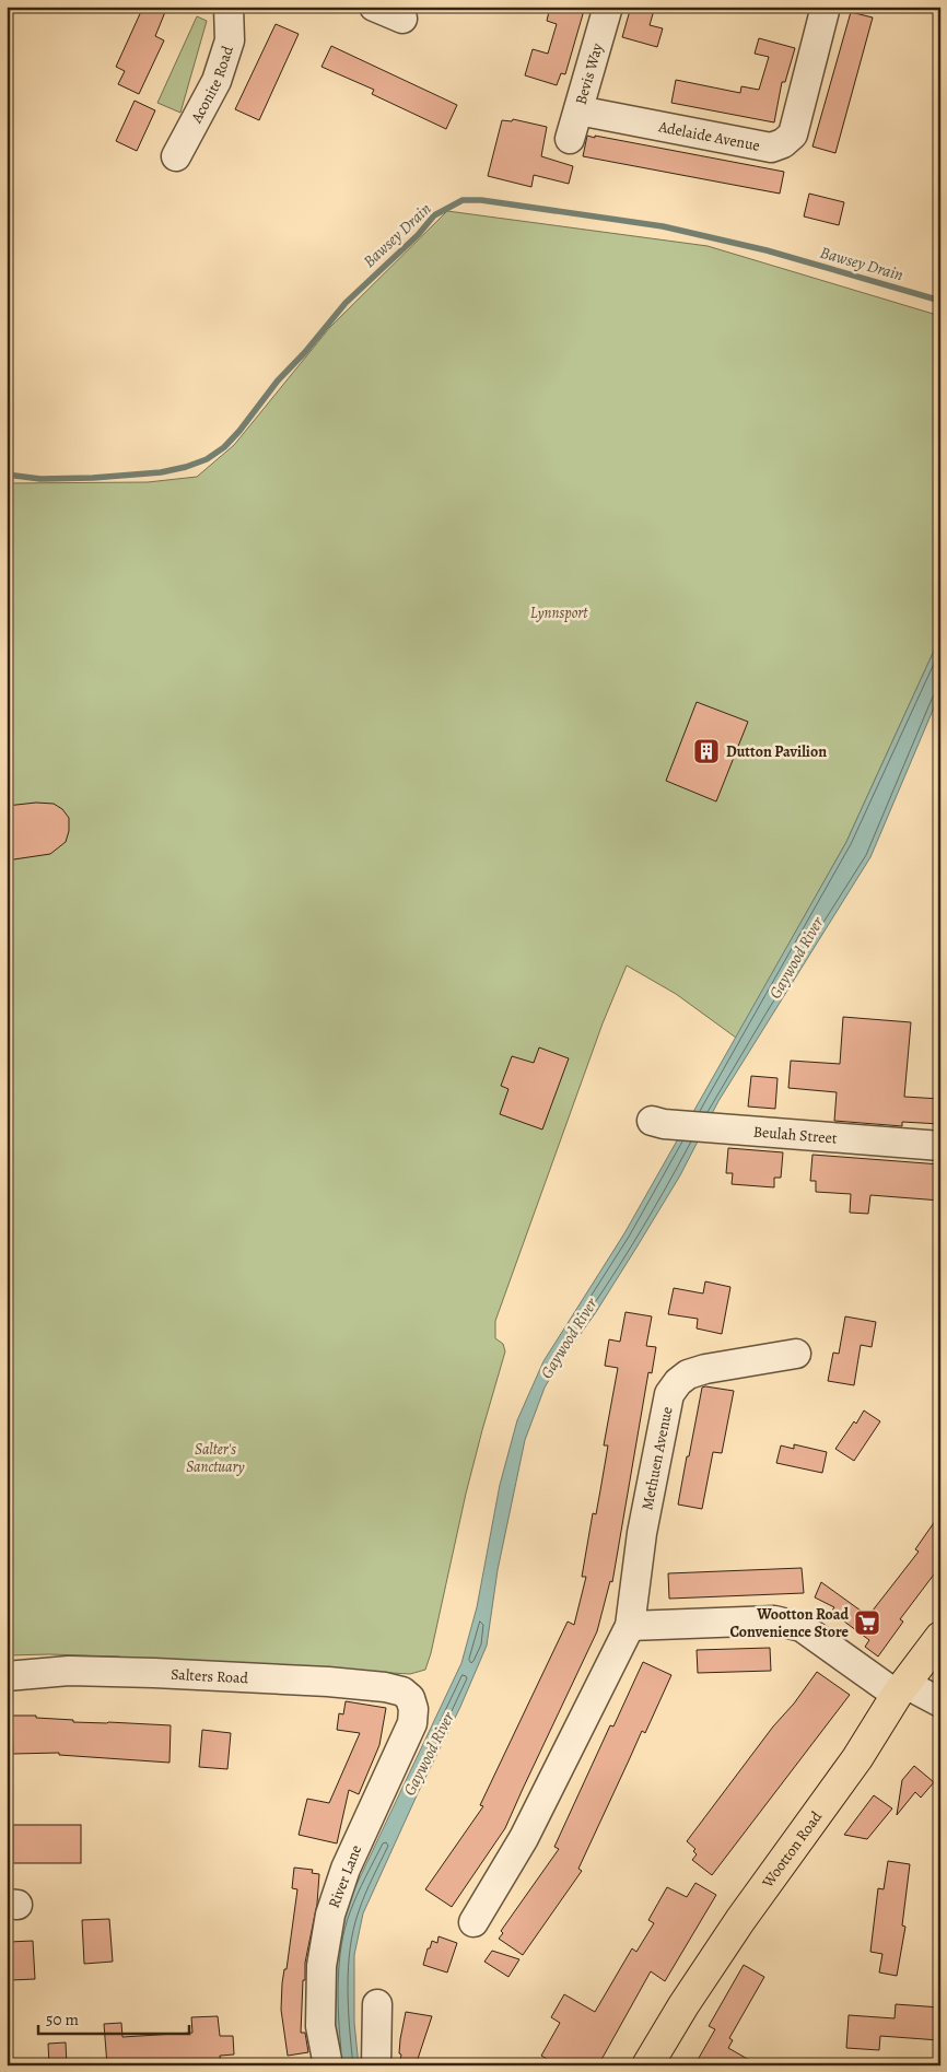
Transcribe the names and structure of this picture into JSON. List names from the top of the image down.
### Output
{
  "streets": {
    "main road": ["Wootton Road"],
    "street": [
      "Bevis Way",
      "Aconite Road",
      "Adelaide Avenue",
      "Beulah Street",
      "Methuen Avenue",
      "Salters Road",
      "River Lane"
    ]
  },
  "crossings": [
    ["Bevis Way", "Adelaide Avenue"],
    ["Salters Road", "River Lane"]
  ],
  "water": ["Bawsey Drain", "Gaywood River"],
  "parks": ["Lynnsport", "Salter's Sanctuary"],
  "places": {
    "building": ["Dutton Pavilion"],
    "supermarket": ["Wootton Road Convenience Store"]
  },
  "scale_bar": "50 m"
}
